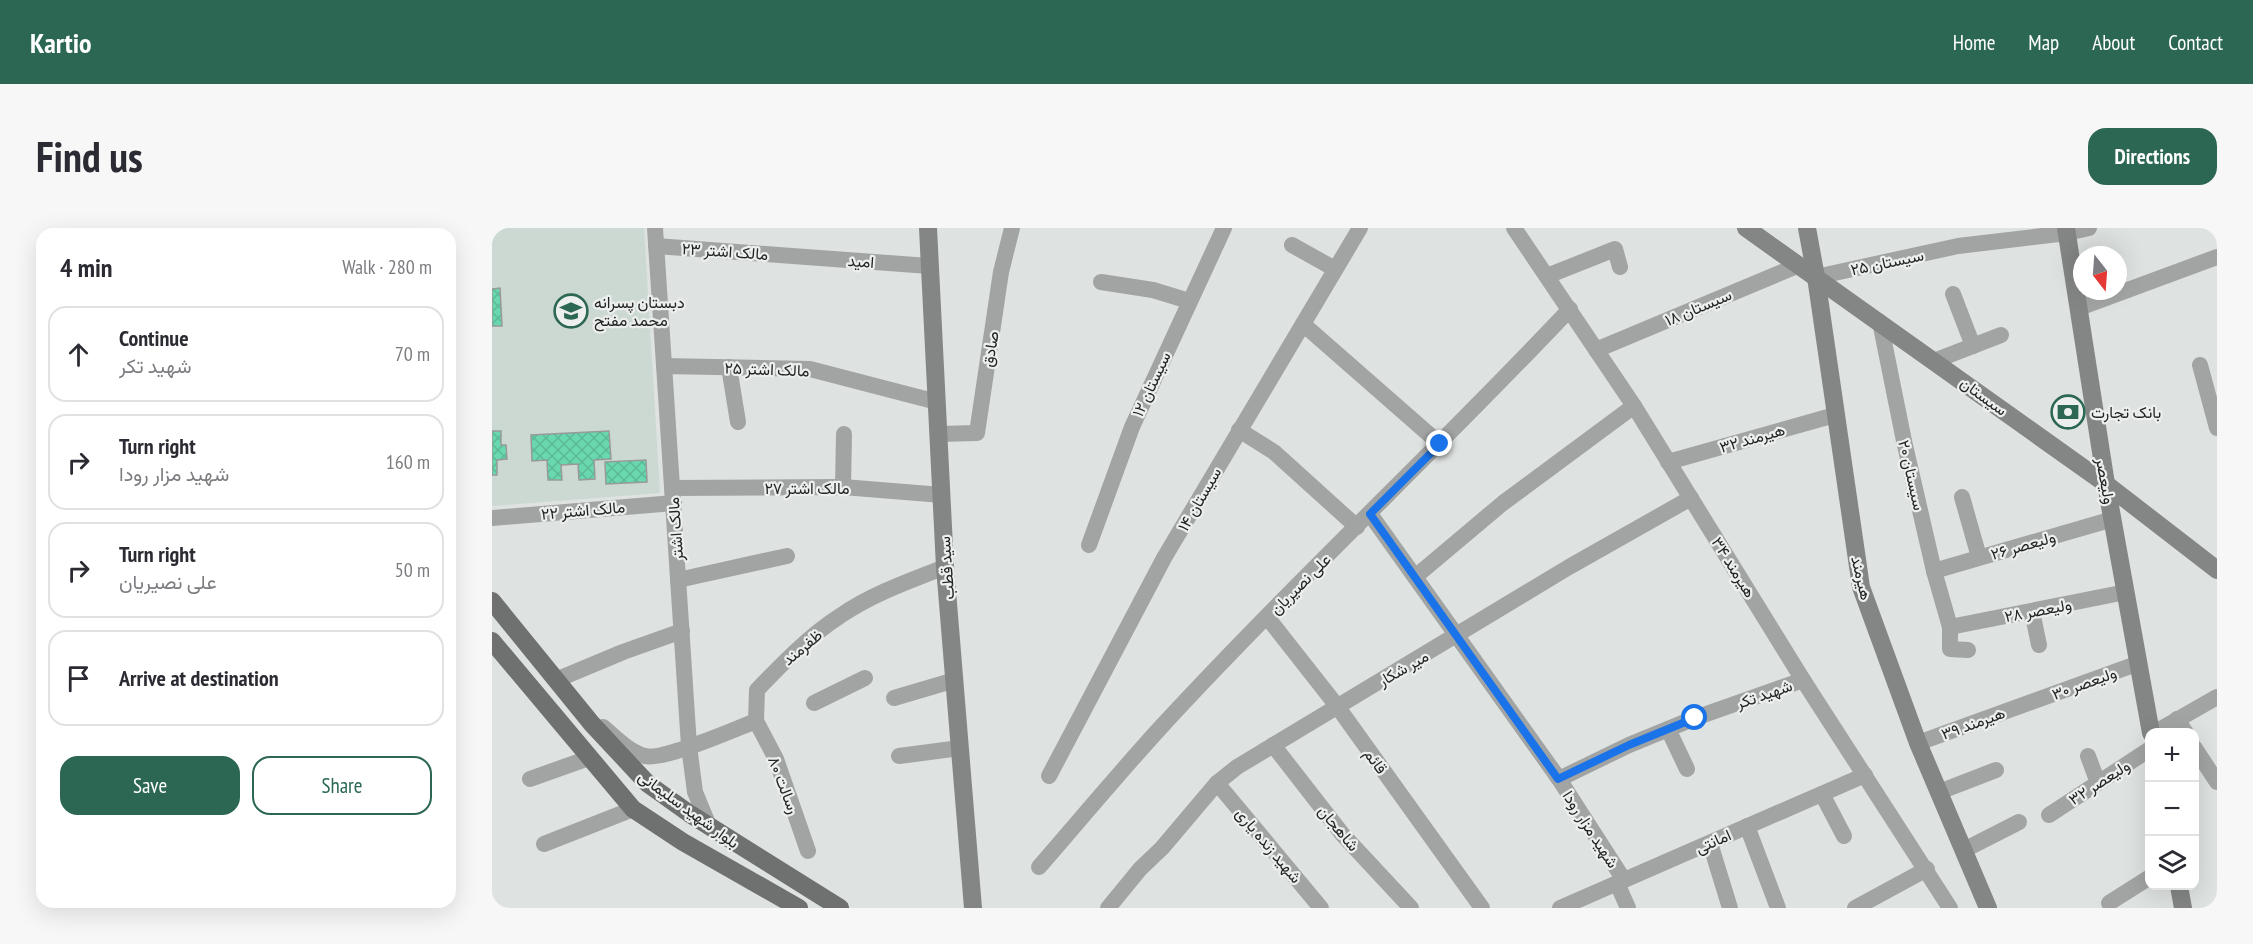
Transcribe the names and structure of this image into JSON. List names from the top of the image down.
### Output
{
  "streets": {
    "main road": ["بلوار شهید سلیمانی"],
    "street": [
      "مالک اشتر ۲۳",
      "امید",
      "سیستان ۲۵",
      "سیستان ۱۸",
      "صادق",
      "مالک اشتر ۲۵",
      "سیستان ۱۲",
      "سیستان",
      "هیرمند ۳۲",
      "سیستان ۲۰",
      "ولیعصر",
      "مالک اشتر ۲۷",
      "سیستان ۱۴",
      "مالک اشتر ۲۲",
      "مالک اشتر",
      "ولیعصر ۲۶",
      "هیرمند ۳۴",
      "سید قطب",
      "هیرمند",
      "علی نصیریان",
      "ولیعصر ۲۸",
      "ظفرمند",
      "میر شکار",
      "ولیعصر ۳۰",
      "شهید تکر",
      "هیرمند ۳۹",
      "قائم",
      "ولیعصر ۳۲",
      "رسالت ۸۰",
      "شاهجان",
      "شهید مزار رودا",
      "امانتی",
      "شهید زنده یاری"
    ]
  },
  "crossings": [
    ["مالک اشتر ۲۳", "امید"],
    ["مالک اشتر ۲۳", "مالک اشتر"],
    ["امید", "سید قطب"],
    ["سیستان ۲۵", "سیستان"],
    ["سیستان ۲۵", "ولیعصر"],
    ["سیستان ۲۵", "هیرمند"],
    ["سیستان ۱۸", "سیستان"],
    ["سیستان ۱۸", "هیرمند ۳۴"],
    ["صادق", "سید قطب"],
    ["مالک اشتر ۲۵", "مالک اشتر"],
    ["مالک اشتر ۲۵", "سید قطب"],
    ["سیستان", "سیستان ۲۰"],
    ["سیستان", "ولیعصر"],
    ["سیستان", "هیرمند"],
    ["هیرمند ۳۲", "هیرمند ۳۴"],
    ["هیرمند ۳۲", "هیرمند"],
    ["سیستان ۲۰", "ولیعصر ۲۶"],
    ["سیستان ۲۰", "ولیعصر ۲۸"],
    ["ولیعصر", "ولیعصر ۲۶"],
    ["ولیعصر", "ولیعصر ۲۸"],
    ["ولیعصر", "ولیعصر ۳۰"],
    ["مالک اشتر ۲۷", "مالک اشتر ۲۲"],
    ["مالک اشتر ۲۷", "مالک اشتر"],
    ["مالک اشتر ۲۷", "سید قطب"],
    ["مالک اشتر ۲۲", "مالک اشتر"],
    ["مالک اشتر", "بلوار شهید سلیمانی"],
    ["هیرمند ۳۴", "علی نصیریان"],
    ["هیرمند ۳۴", "میر شکار"],
    ["هیرمند ۳۴", "شهید تکر"],
    ["هیرمند ۳۴", "امانتی"],
    ["سید قطب", "ظفرمند"],
    ["هیرمند", "هیرمند ۳۹"],
    ["علی نصیریان", "قائم"],
    ["علی نصیریان", "شهید مزار رودا"],
    ["ظفرمند", "رسالت ۸۰"],
    ["میر شکار", "قائم"],
    ["میر شکار", "شاهجان"],
    ["میر شکار", "شهید مزار رودا"],
    ["میر شکار", "شهید زنده یاری"],
    ["ولیعصر ۳۰", "هیرمند ۳۹"],
    ["شهید تکر", "شهید مزار رودا"],
    ["شهید مزار رودا", "امانتی"]
  ],
  "places": {
    "school or university": ["دبستان پسرانه محمد مفتح"],
    "bank": ["بانک تجارت"]
  },
  "north": "bottom",
  "page": {
    "header": "Kartio",
    "nav": [
      "Home",
      "Map",
      "About",
      "Contact"
    ],
    "buttons": [
      "Directions",
      ["Save", "Share"]
    ],
    "title": "Find us",
    "heading": ["4 min", "Walk · 280 m"],
    "list": [
      ["Continue", "شهید تکر", "70 m"],
      ["Turn right", "شهید مزار رودا", "160 m"],
      ["Turn right", "علی نصیریان", "50 m"],
      "Arrive at destination"
    ],
    "map_buttons": ["+", "−"]
  }
}
